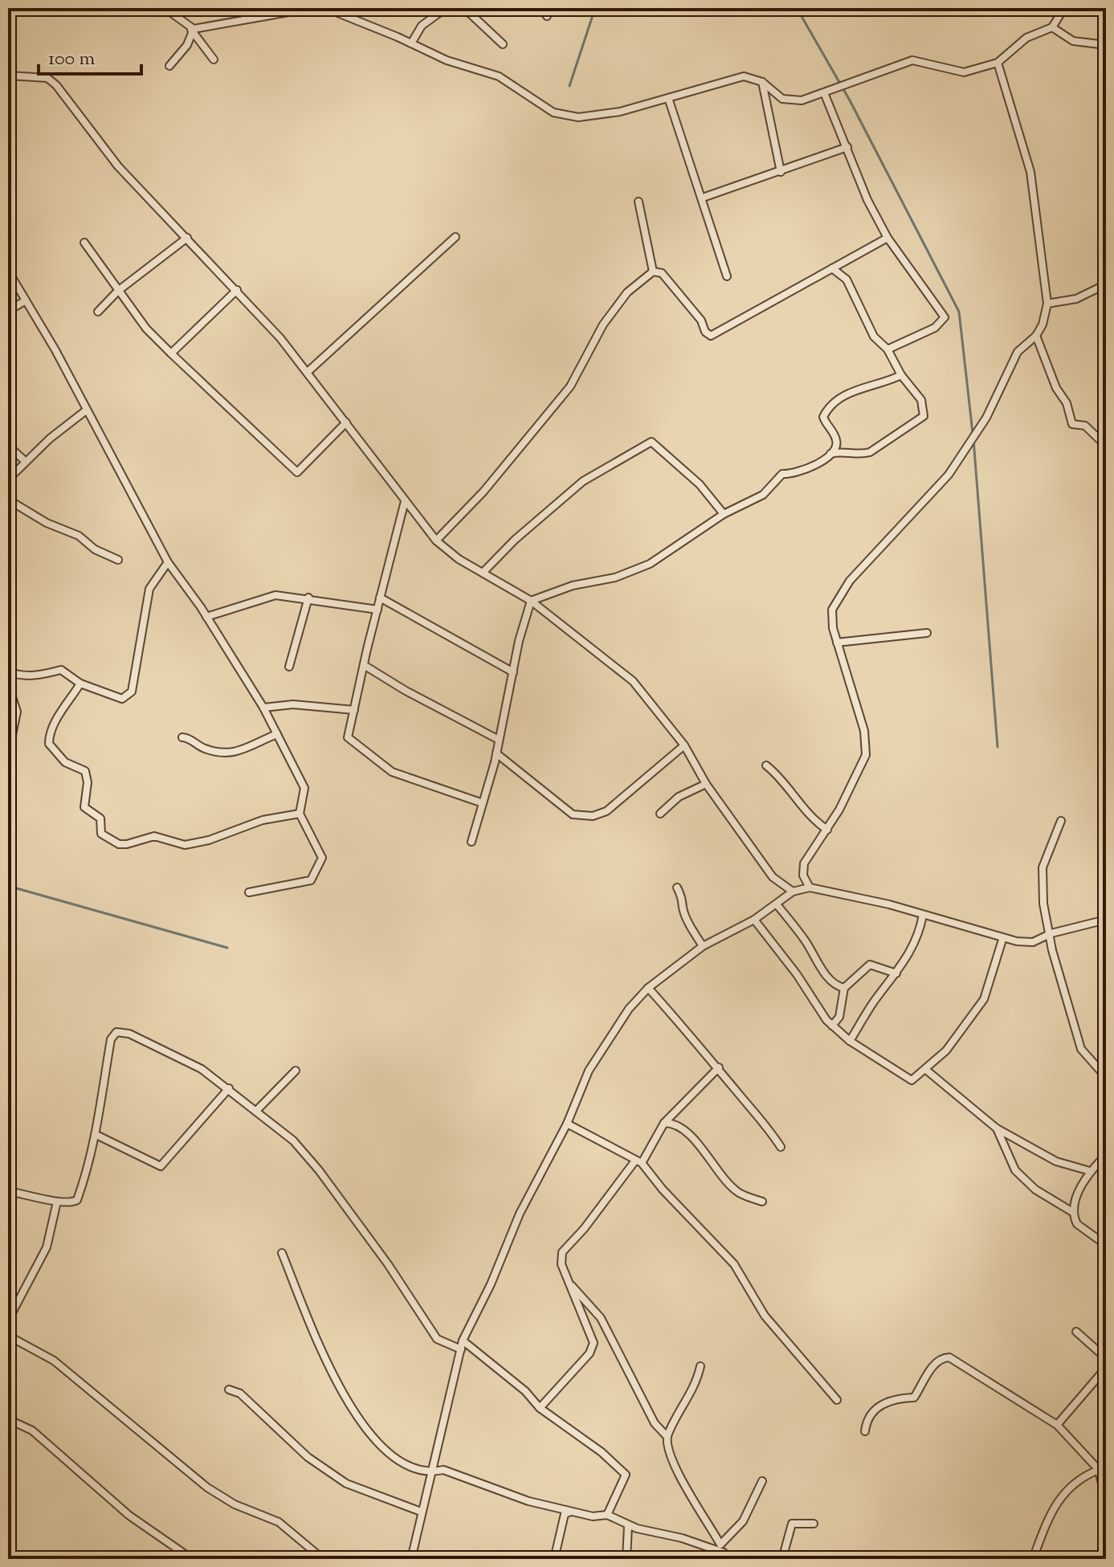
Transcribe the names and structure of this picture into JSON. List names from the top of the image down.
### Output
{
  "scale_bar": "100 m"
}
